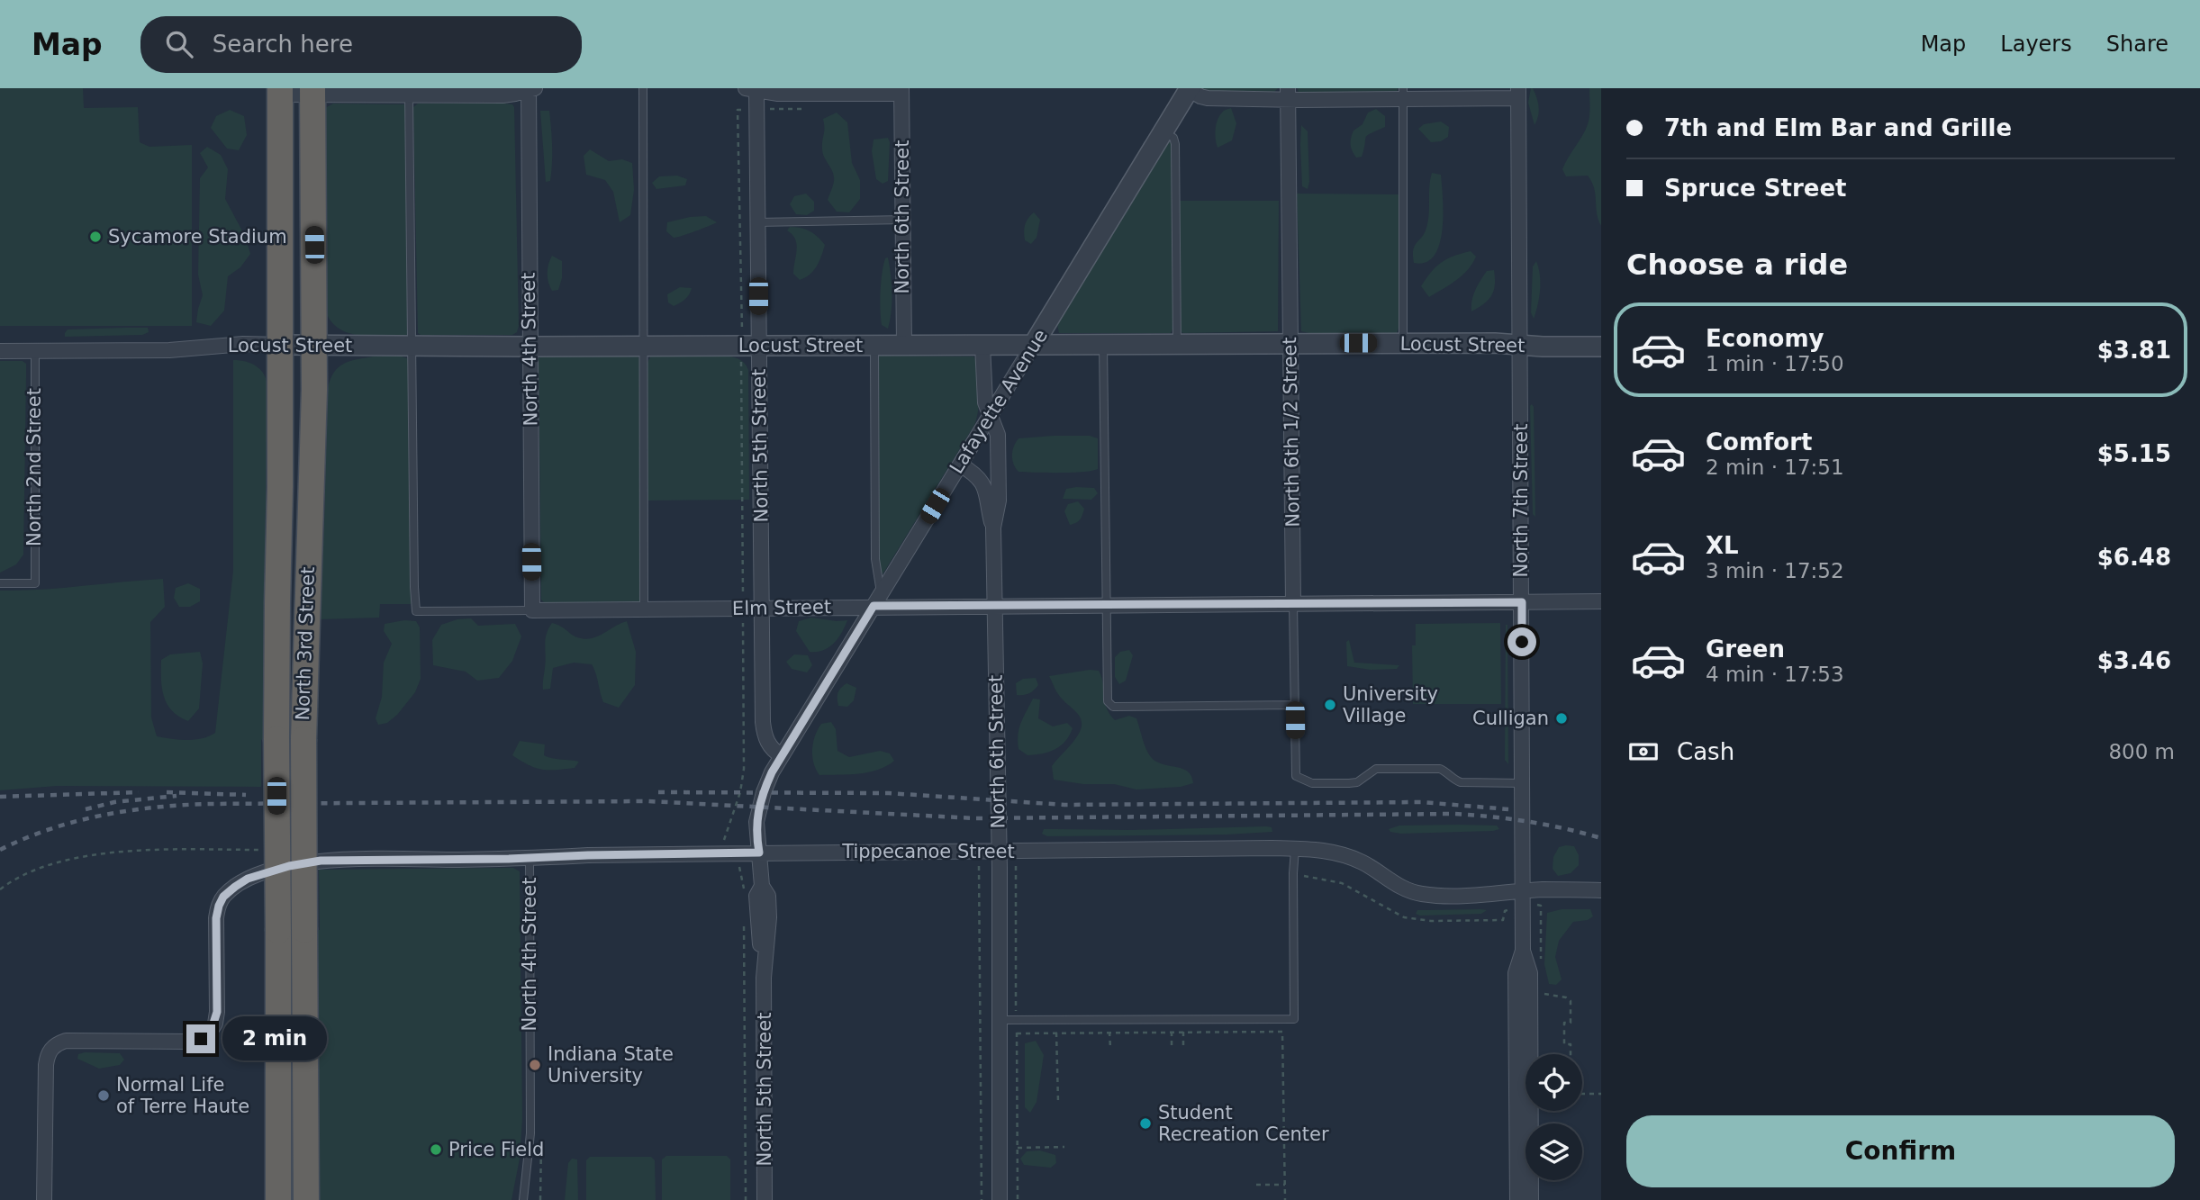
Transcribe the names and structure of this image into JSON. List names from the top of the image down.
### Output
{
  "streets": {
    "highway": ["North 3rd Street"],
    "street": [
      "North 6th Street",
      "Locust Street",
      "North 4th Street",
      "Lafayette Avenue",
      "North 6th 1/2 Street",
      "North 5th Street",
      "North 7th Street",
      "Elm Street",
      "Tippecanoe Street"
    ],
    "lane": ["North 2nd Street"]
  },
  "crossings": [
    ["North 6th Street", "Locust Street"],
    ["North 6th Street", "Lafayette Avenue"],
    ["North 6th Street", "Elm Street"],
    ["North 6th Street", "Tippecanoe Street"],
    ["Locust Street", "North 4th Street"],
    ["Locust Street", "Lafayette Avenue"],
    ["Locust Street", "North 6th 1/2 Street"],
    ["Locust Street", "North 5th Street"],
    ["Locust Street", "North 2nd Street"],
    ["Locust Street", "North 7th Street"],
    ["Locust Street", "Elm Street"],
    ["Locust Street", "North 3rd Street"],
    ["North 4th Street", "Elm Street"],
    ["North 4th Street", "Tippecanoe Street"],
    ["Lafayette Avenue", "North 5th Street"],
    ["Lafayette Avenue", "Elm Street"],
    ["Lafayette Avenue", "Tippecanoe Street"],
    ["North 6th 1/2 Street", "North 7th Street"],
    ["North 6th 1/2 Street", "Elm Street"],
    ["North 5th Street", "Elm Street"],
    ["North 5th Street", "Tippecanoe Street"],
    ["North 7th Street", "Elm Street"],
    ["North 7th Street", "Tippecanoe Street"]
  ],
  "places": [
    "Sycamore Stadium",
    "University Village",
    "Culligan",
    "Indiana State University",
    "Normal Life of Terre Haute",
    "Student Recreation Center",
    "Price Field"
  ],
  "page": {
    "header": "Map",
    "search": "Search here",
    "nav": ["Map", "Layers", "Share"],
    "banner": ["7th and Elm Bar and Grille", "Spruce Street"],
    "heading": "Choose a ride",
    "list": [
      {
        "name": "Economy",
        "note": "1 min · 17:50",
        "value": "$3.81"
      },
      {
        "name": "Comfort",
        "note": "2 min · 17:51",
        "value": "$5.15"
      },
      {
        "name": "XL",
        "note": "3 min · 17:52",
        "value": "$6.48"
      },
      {
        "name": "Green",
        "note": "4 min · 17:53",
        "value": "$3.46"
      }
    ],
    "pay": ["Cash", "800 m"],
    "bubble": "2 min",
    "buttons": "Confirm"
  }
}
